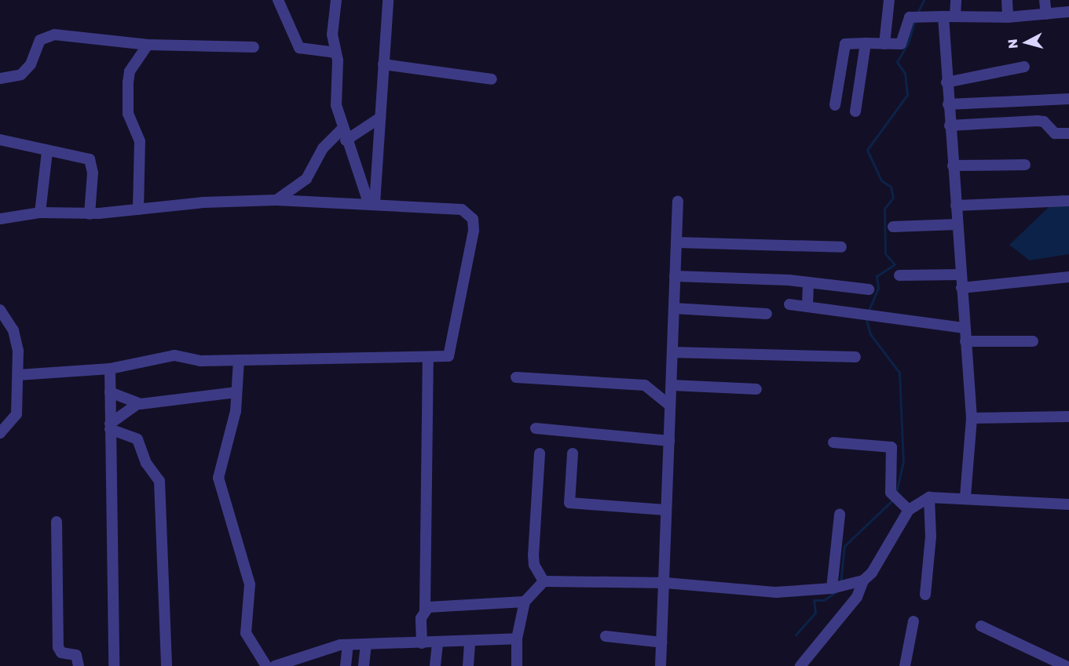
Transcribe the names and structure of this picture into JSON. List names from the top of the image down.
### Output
{
  "north": "left"
}
